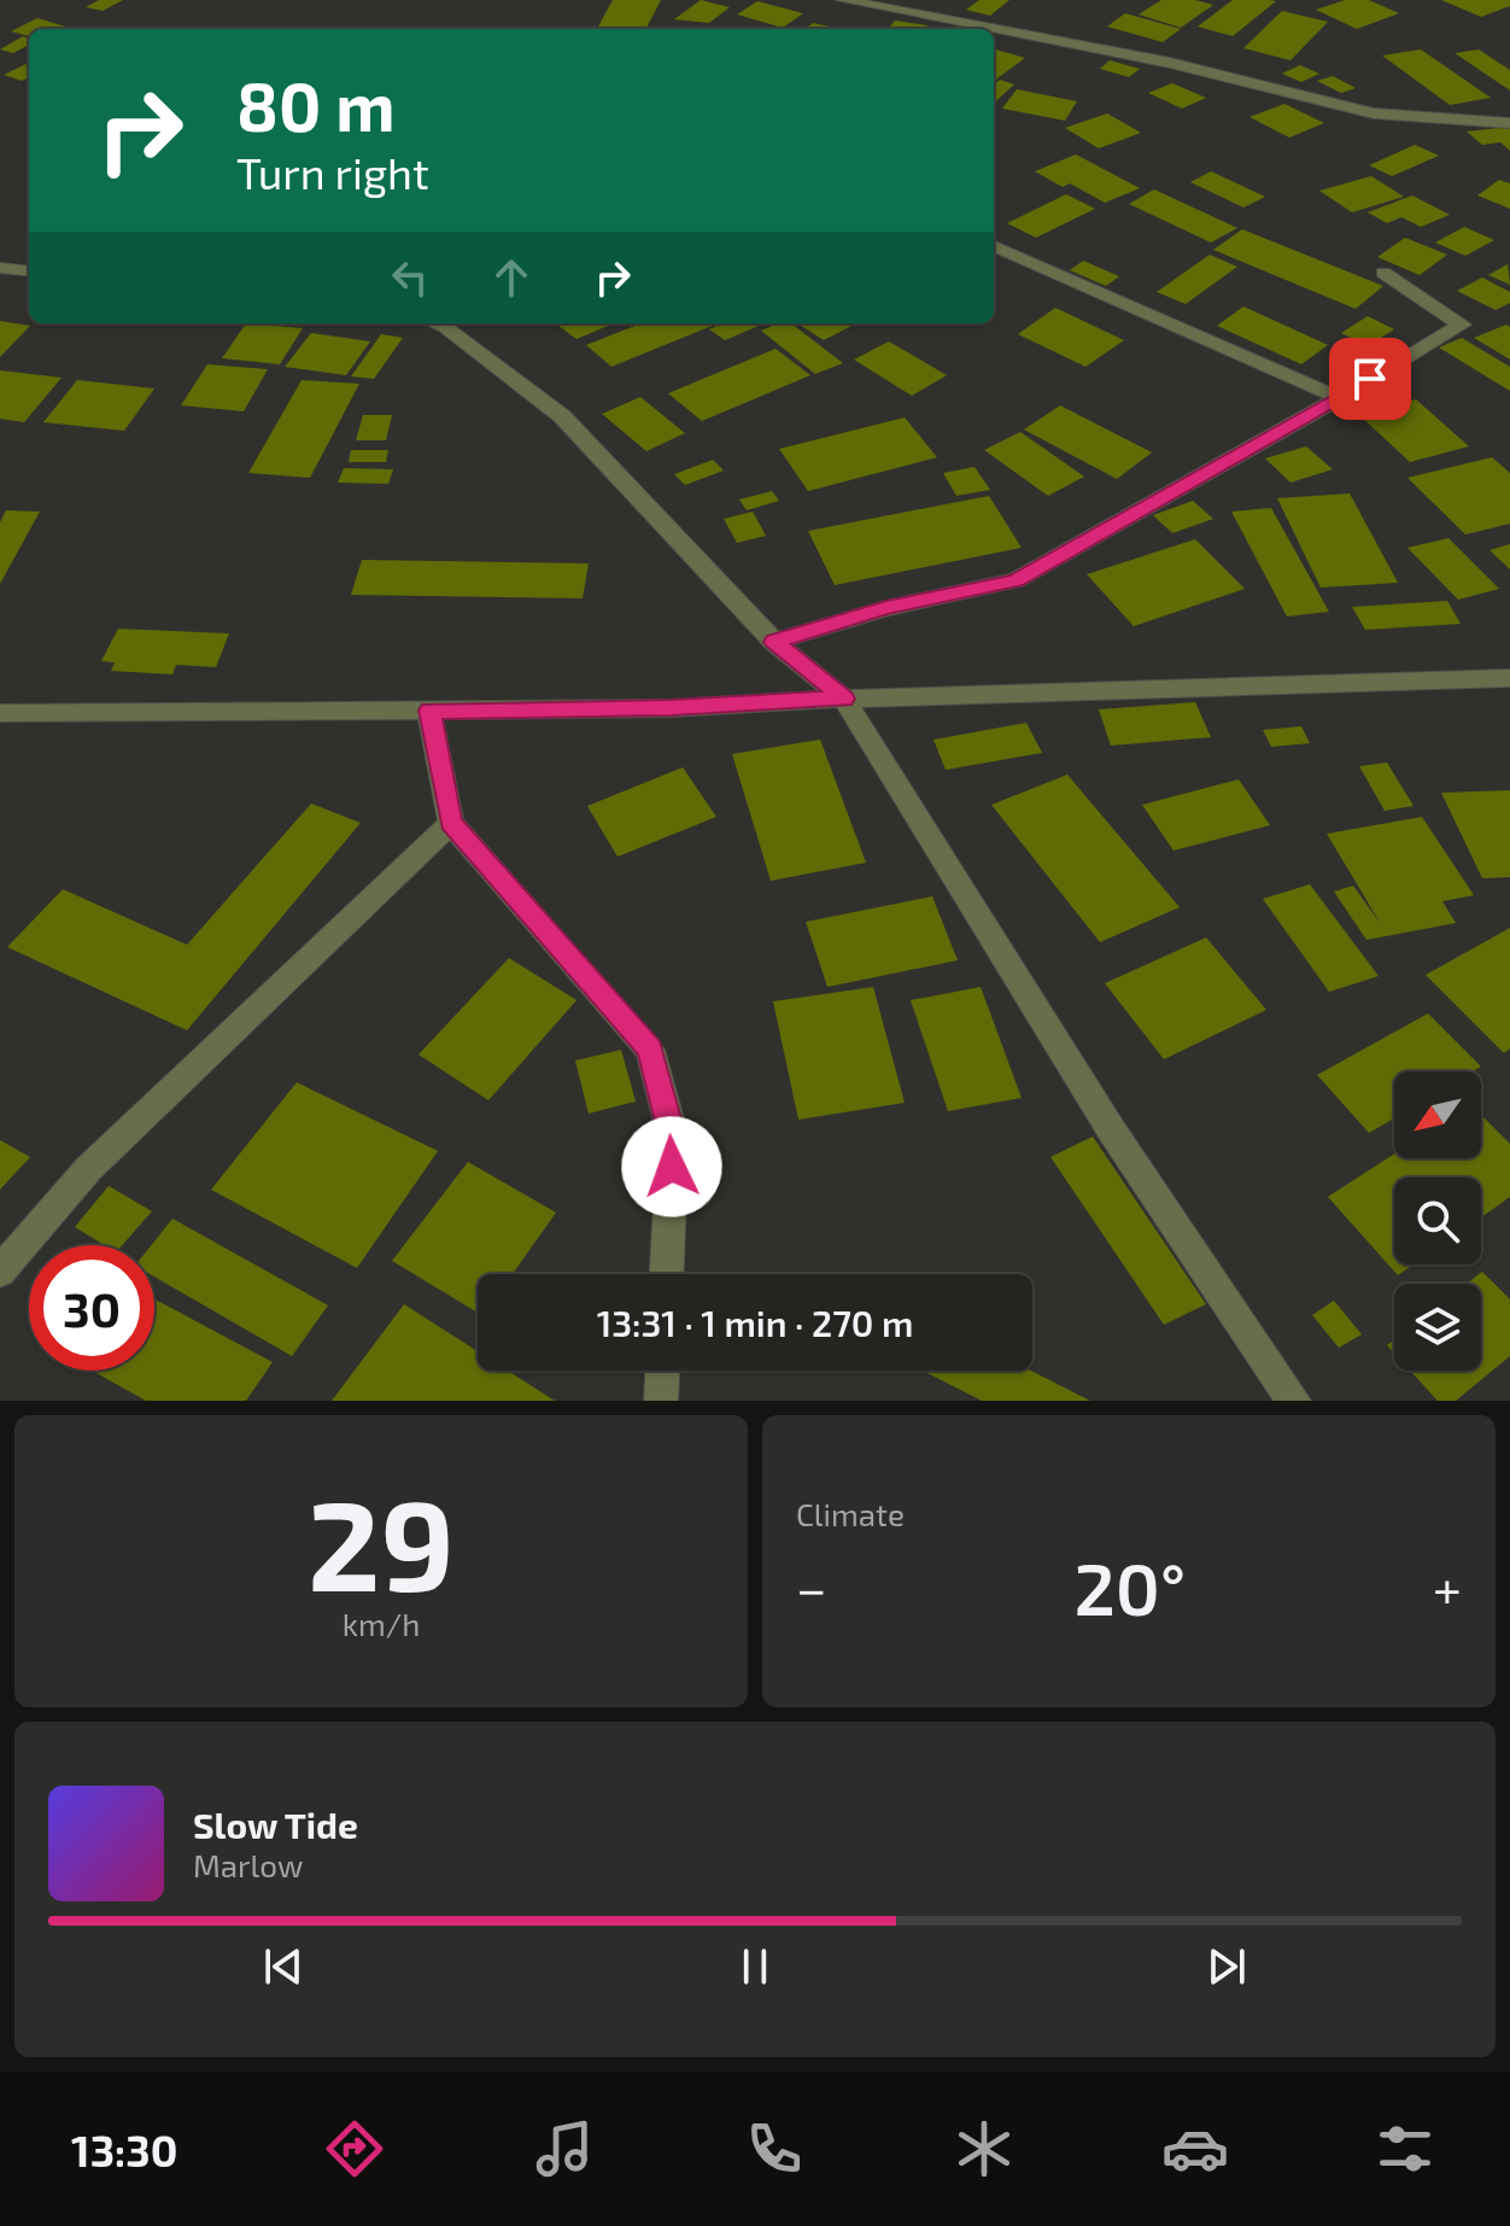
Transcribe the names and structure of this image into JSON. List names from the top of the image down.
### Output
{
  "north": "bottom left",
  "page": {
    "turn": ["80 m", "Turn right"],
    "limit": "30",
    "trip": "13:31 · 1 min · 270 m",
    "tile": [
      ["29", "km/h"],
      "Climate"
    ],
    "heat": ["−", "20°", "+"],
    "song": ["Slow Tide", "Marlow"],
    "tabs": "13:30"
  }
}
